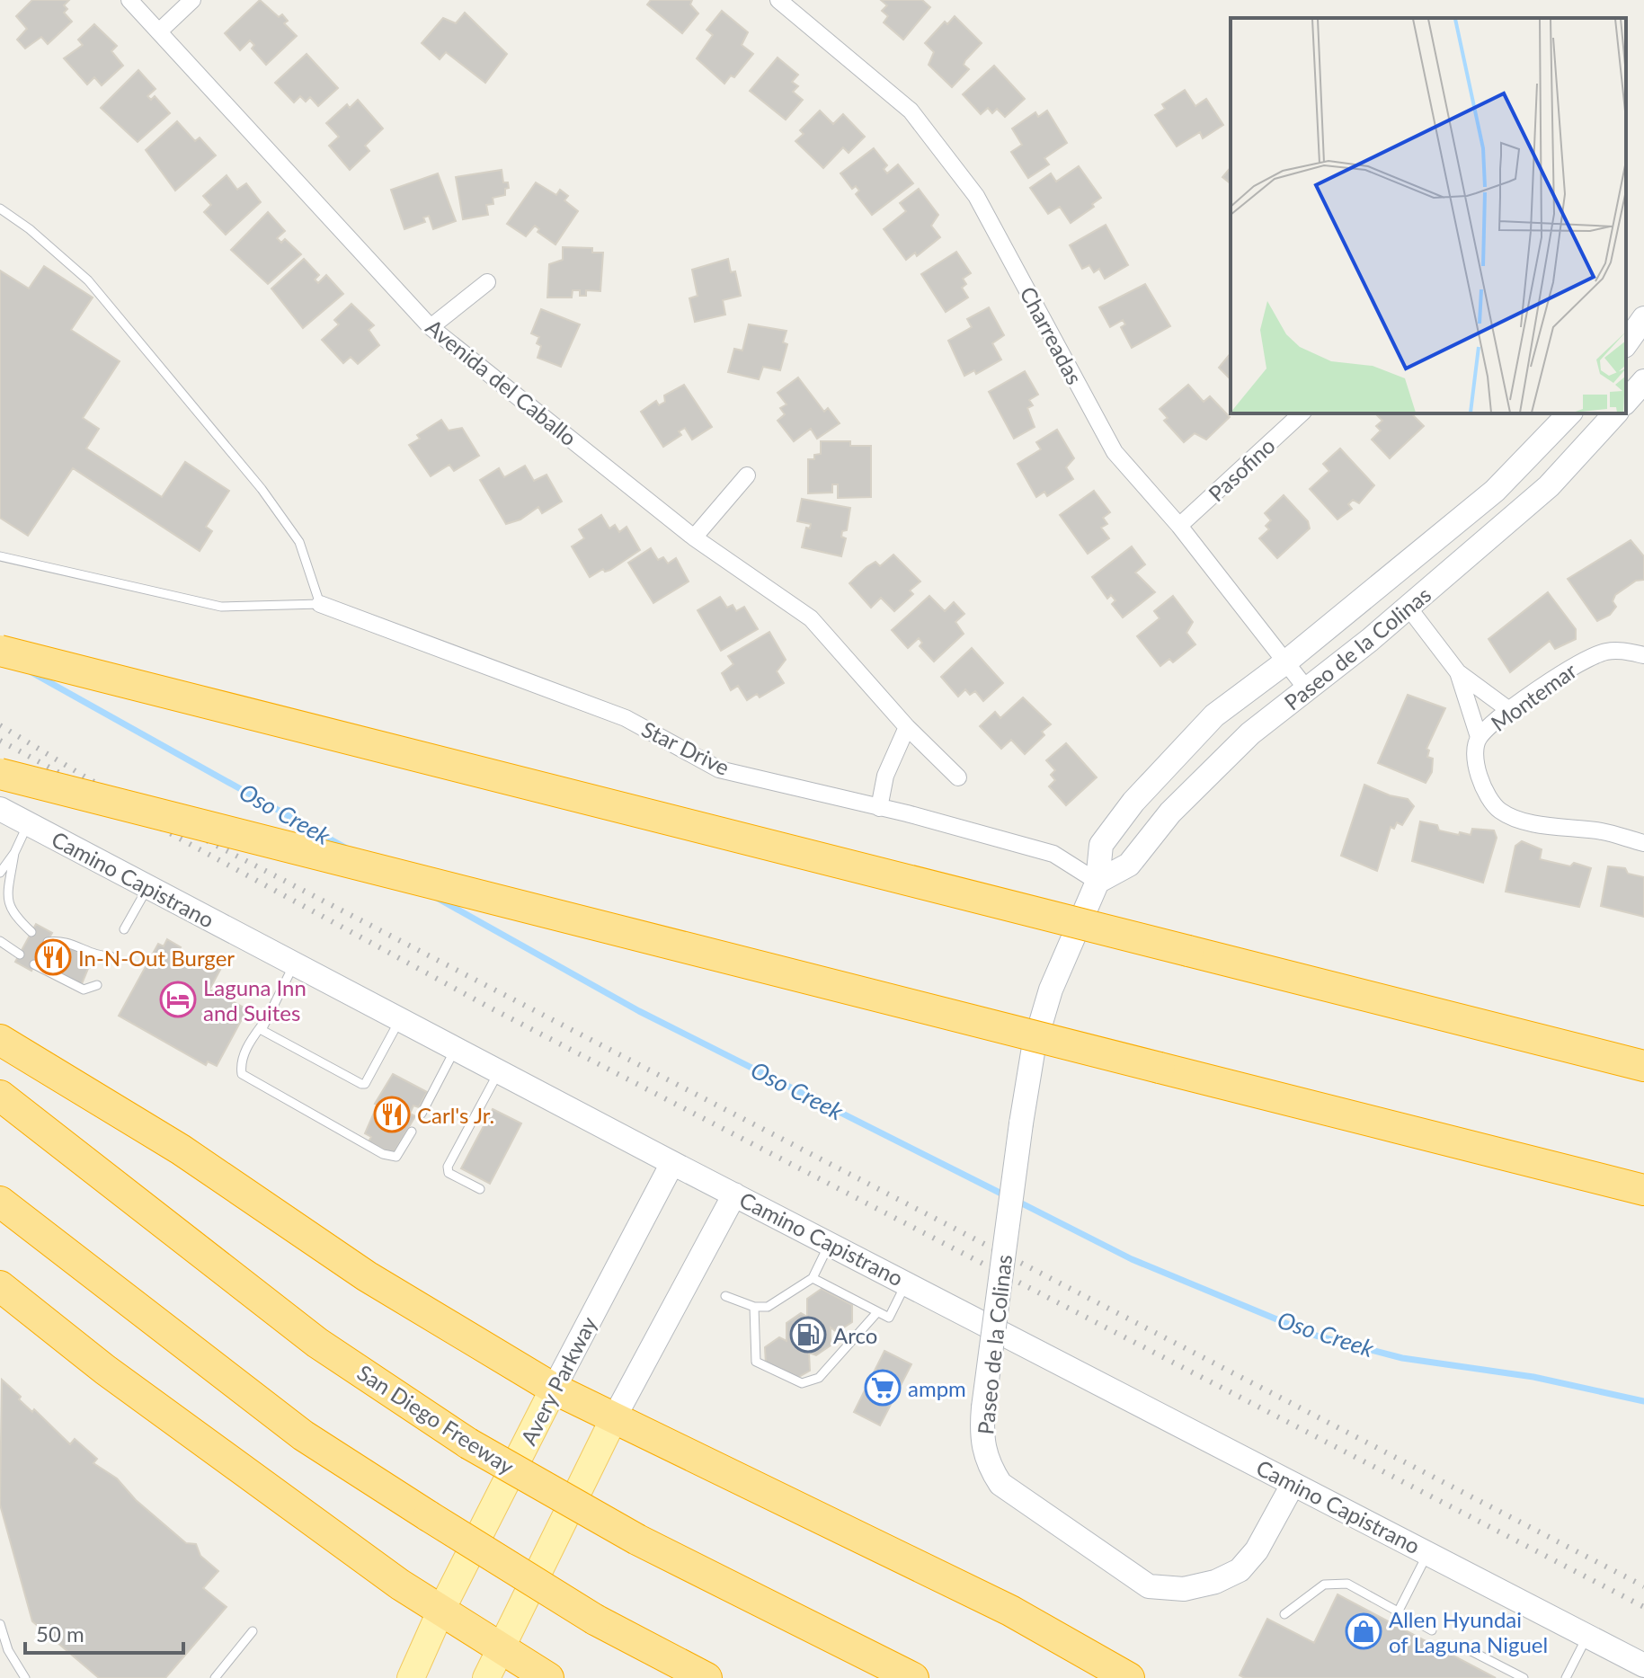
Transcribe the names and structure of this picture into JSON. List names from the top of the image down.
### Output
{
  "streets": {
    "highway": ["San Diego Freeway"],
    "main road": ["Paseo de la Colinas", "Camino Capistrano", "Avery Parkway"],
    "street": [
      "Charreadas",
      "Avenida del Caballo",
      "Pasofino",
      "Montemar",
      "Star Drive"
    ]
  },
  "crossings": [
    ["Charreadas", "Pasofino"],
    ["Charreadas", "Paseo de la Colinas"],
    ["Paseo de la Colinas", "Star Drive"],
    ["Paseo de la Colinas", "Camino Capistrano"],
    ["Camino Capistrano", "Avery Parkway"]
  ],
  "water": ["Oso Creek"],
  "places": {
    "restaurant": ["In-N-Out Burger", "Carl's Jr."],
    "hotel": ["Laguna Inn and Suites"],
    "fuel station": ["Arco"],
    "supermarket": ["ampm"],
    "shop": ["Allen Hyundai of Laguna Niguel"]
  },
  "scale_bar": "50 m"
}
